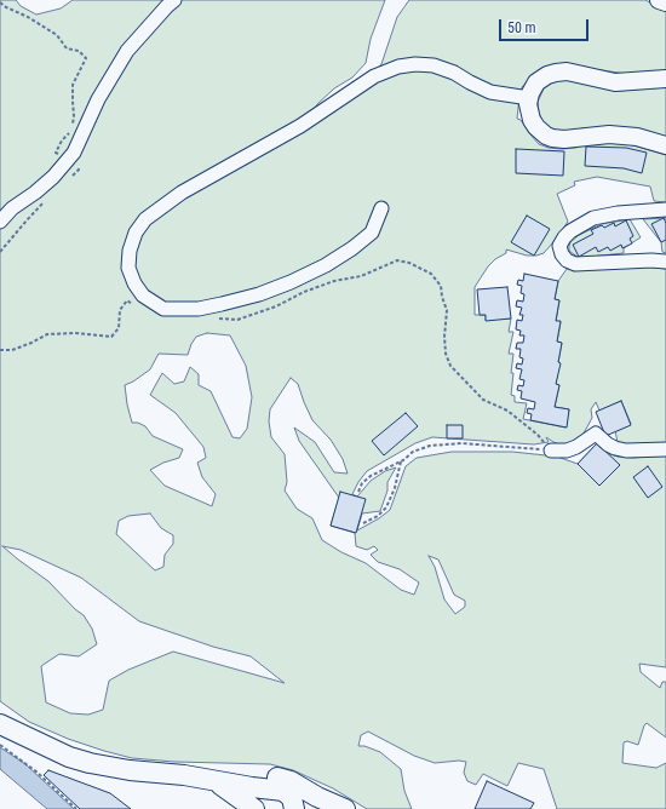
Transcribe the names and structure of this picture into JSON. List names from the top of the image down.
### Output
{
  "scale_bar": "50 m"
}
